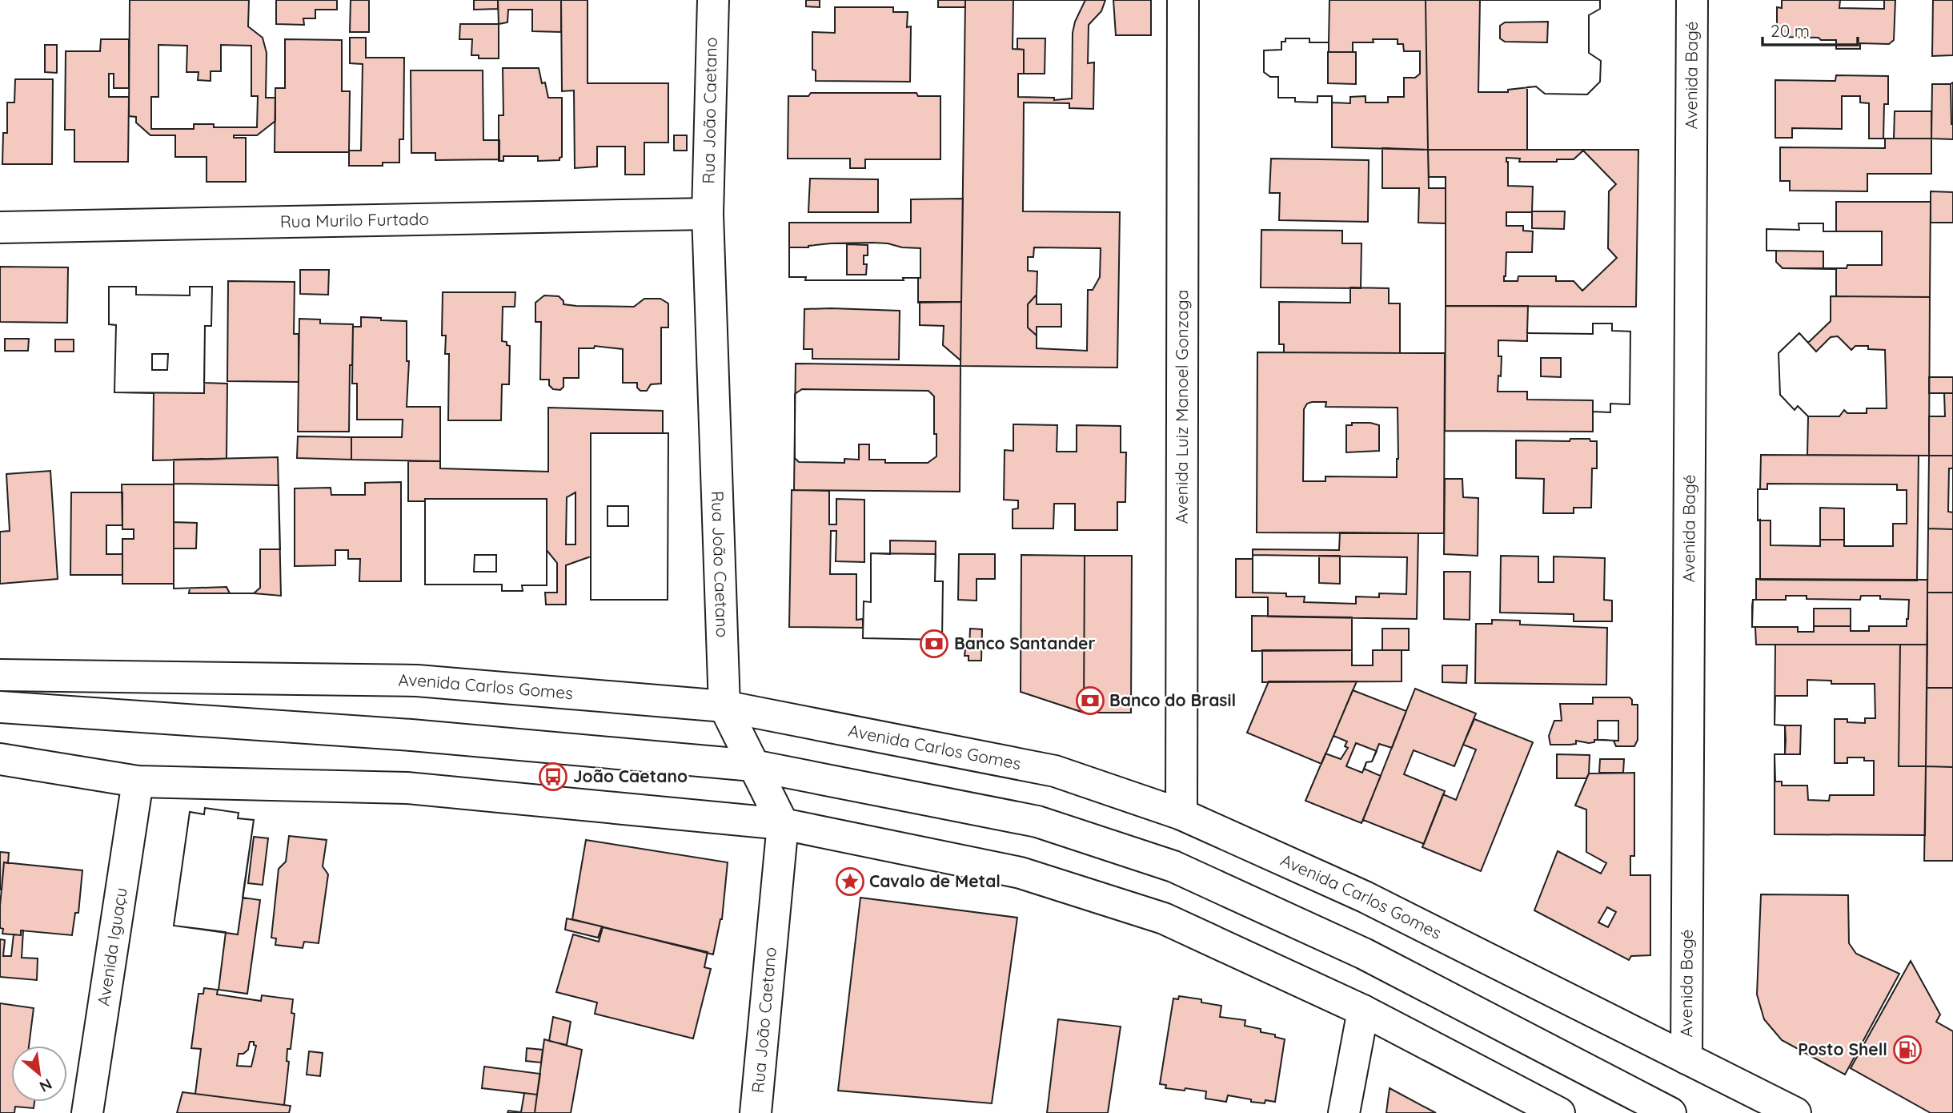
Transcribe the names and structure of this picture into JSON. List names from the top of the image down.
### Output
{
  "streets": {
    "street": [
      "Avenida Bagé",
      "Rua João Caetano",
      "Rua Murilo Furtado",
      "Avenida Luiz Manoel Gonzaga",
      "Avenida Carlos Gomes",
      "Avenida Iguaçu"
    ]
  },
  "crossings": [
    ["Avenida Bagé", "Avenida Carlos Gomes"],
    ["Rua João Caetano", "Rua Murilo Furtado"],
    ["Rua João Caetano", "Avenida Carlos Gomes"],
    ["Avenida Luiz Manoel Gonzaga", "Avenida Carlos Gomes"]
  ],
  "places": {
    "bank": ["Banco Santander", "Banco do Brasil"],
    "bus stop": ["João Caetano"],
    "place": ["Cavalo de Metal"],
    "fuel station": ["Posto Shell"]
  },
  "scale_bar": "20 m",
  "north": "bottom right"
}
